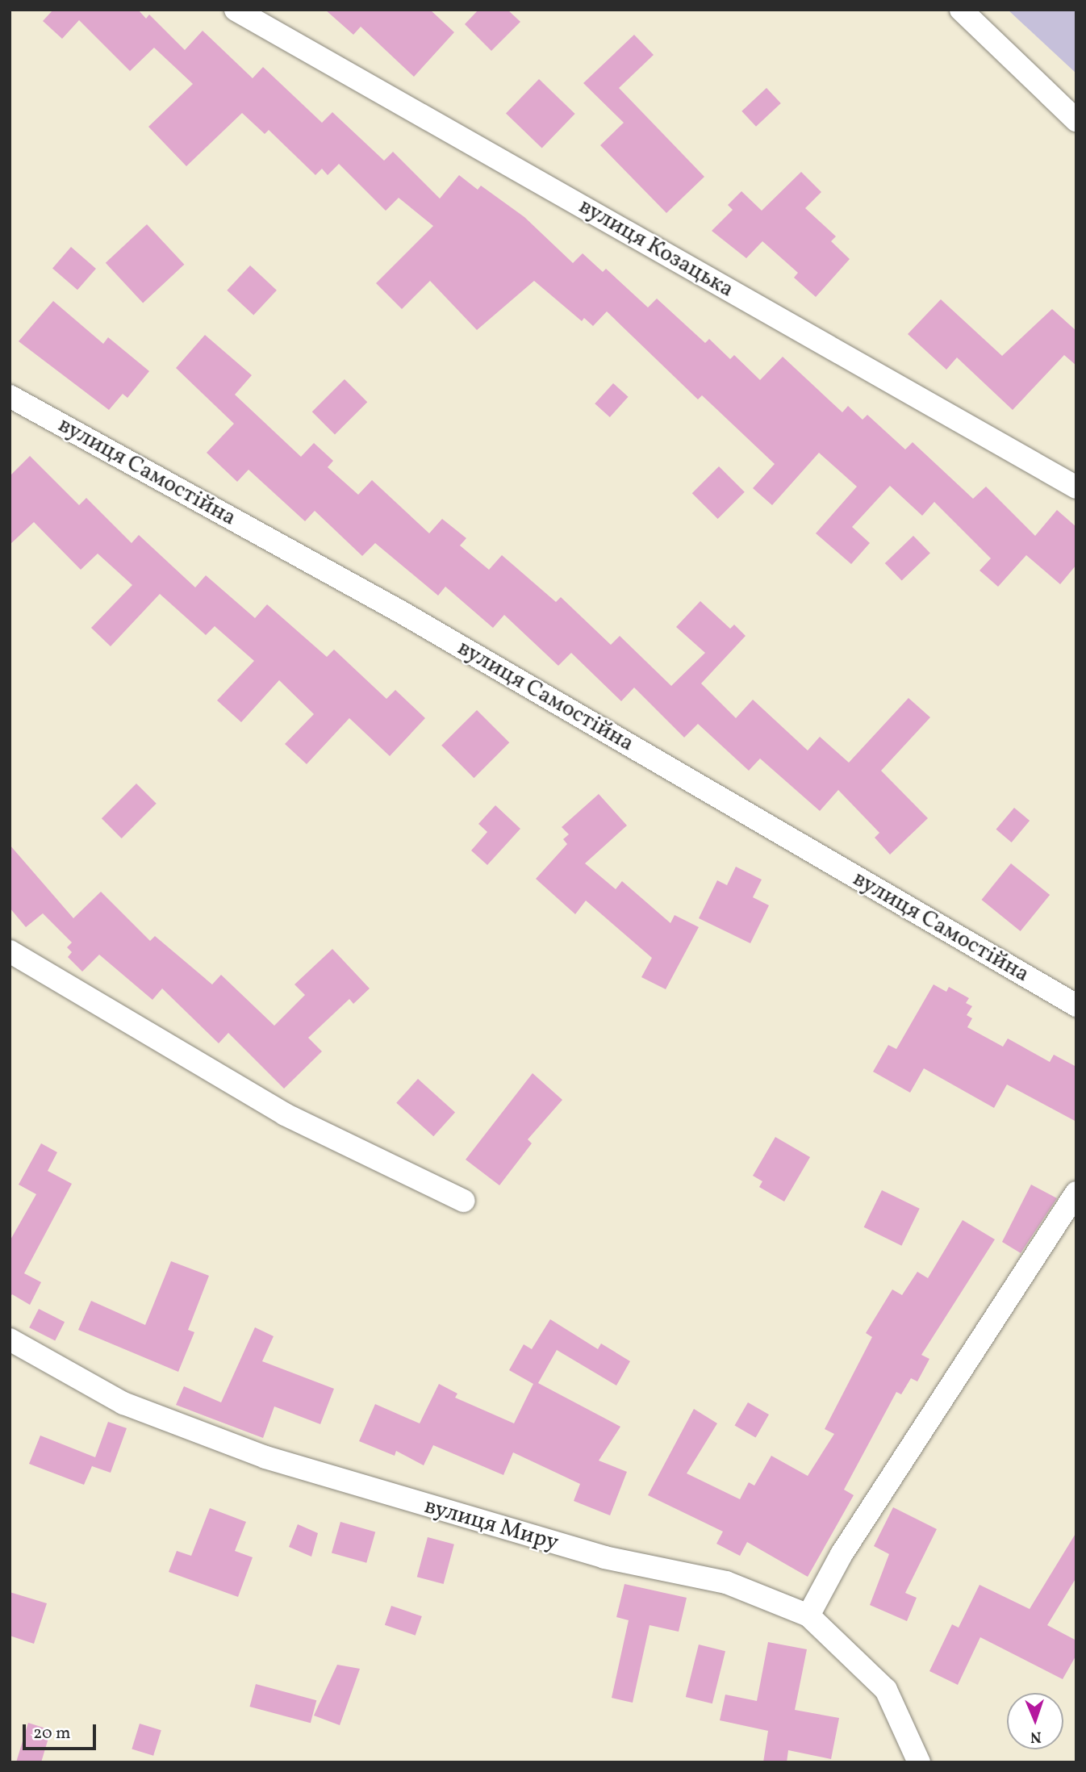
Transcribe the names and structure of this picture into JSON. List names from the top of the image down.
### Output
{
  "streets": {
    "street": ["вулиця Козацька", "вулиця Самостійна", "вулиця Миру"]
  },
  "scale_bar": "20 m",
  "north": "bottom"
}
